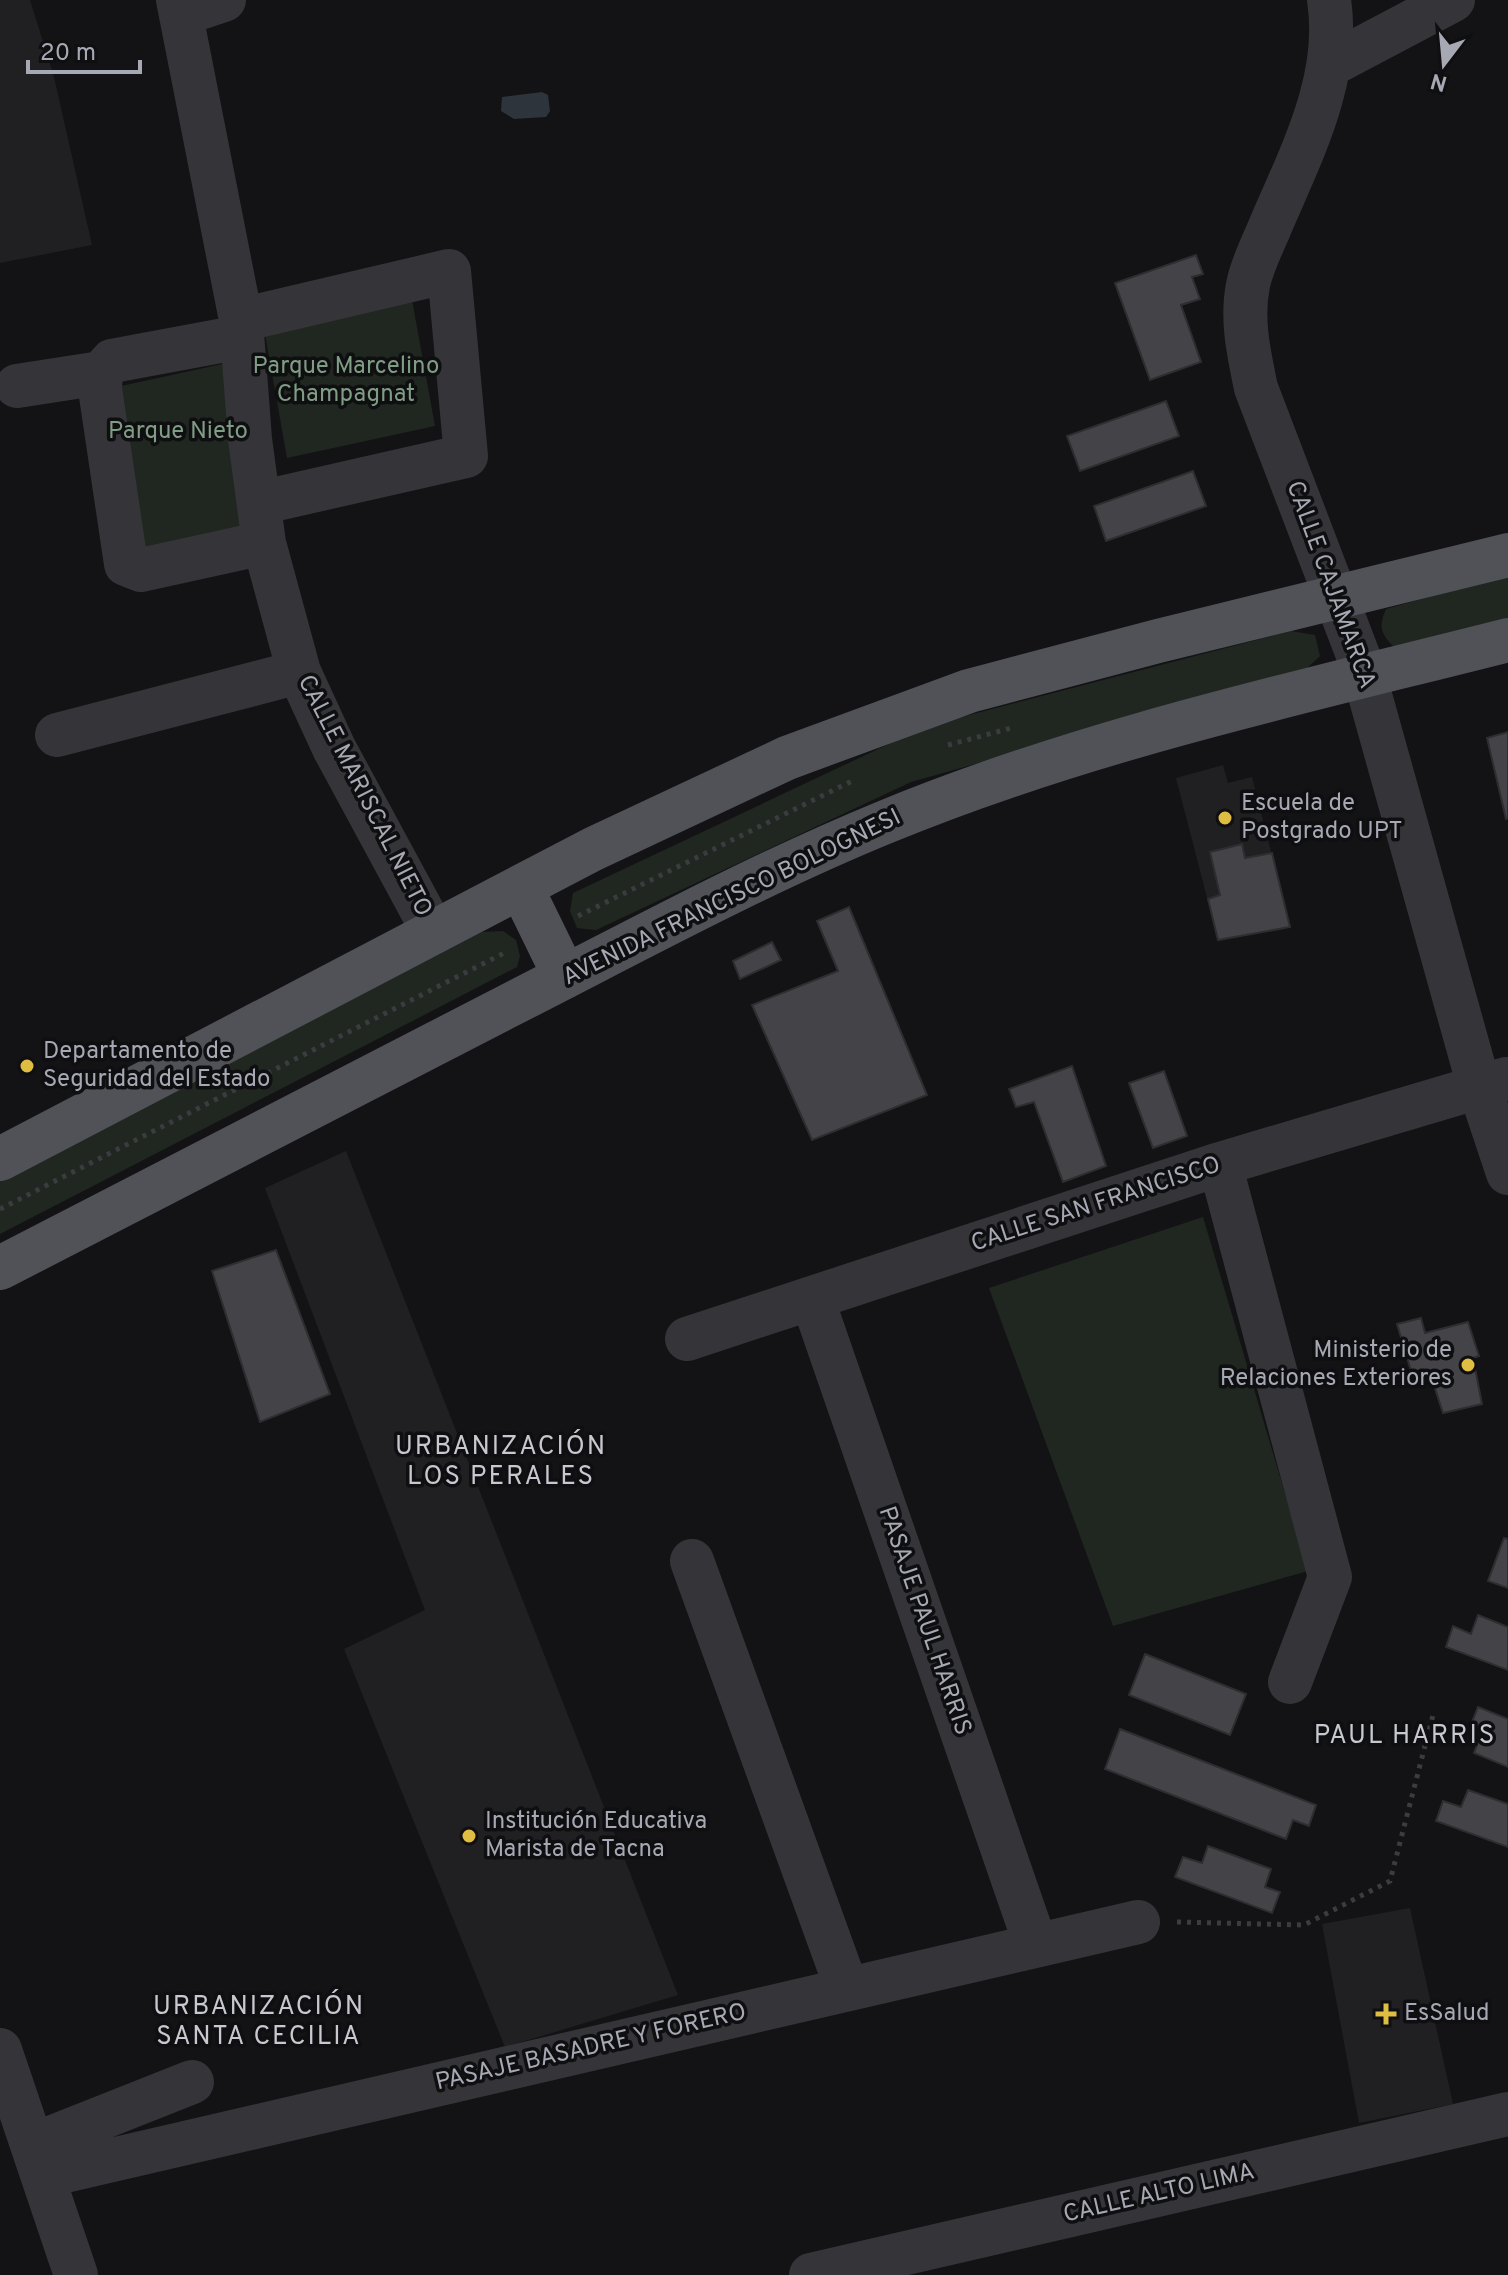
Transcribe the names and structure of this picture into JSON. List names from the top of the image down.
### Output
{
  "streets": {
    "main road": ["AVENIDA FRANCISCO BOLOGNESI"],
    "street": [
      "CALLE CAJAMARCA",
      "CALLE MARISCAL NIETO",
      "CALLE SAN FRANCISCO",
      "PASAJE PAUL HARRIS",
      "PASAJE BASADRE Y FORERO",
      "CALLE ALTO LIMA"
    ]
  },
  "crossings": [
    ["CALLE CAJAMARCA", "AVENIDA FRANCISCO BOLOGNESI"],
    ["CALLE CAJAMARCA", "CALLE SAN FRANCISCO"],
    ["CALLE SAN FRANCISCO", "PASAJE PAUL HARRIS"],
    ["PASAJE PAUL HARRIS", "PASAJE BASADRE Y FORERO"]
  ],
  "districts": ["URBANIZACIÓN LOS PERALES", "PAUL HARRIS", "URBANIZACIÓN SANTA CECILIA"],
  "parks": ["Parque Marcelino Champagnat", "Parque Nieto"],
  "places": {
    "other": [
      "Escuela de Postgrado UPT",
      "Departamento de Seguridad del Estado",
      "Ministerio de Relaciones Exteriores",
      "Institución Educativa Marista de Tacna"
    ],
    "health": ["EsSalud"]
  },
  "scale_bar": "20 m",
  "north": "bottom"
}
